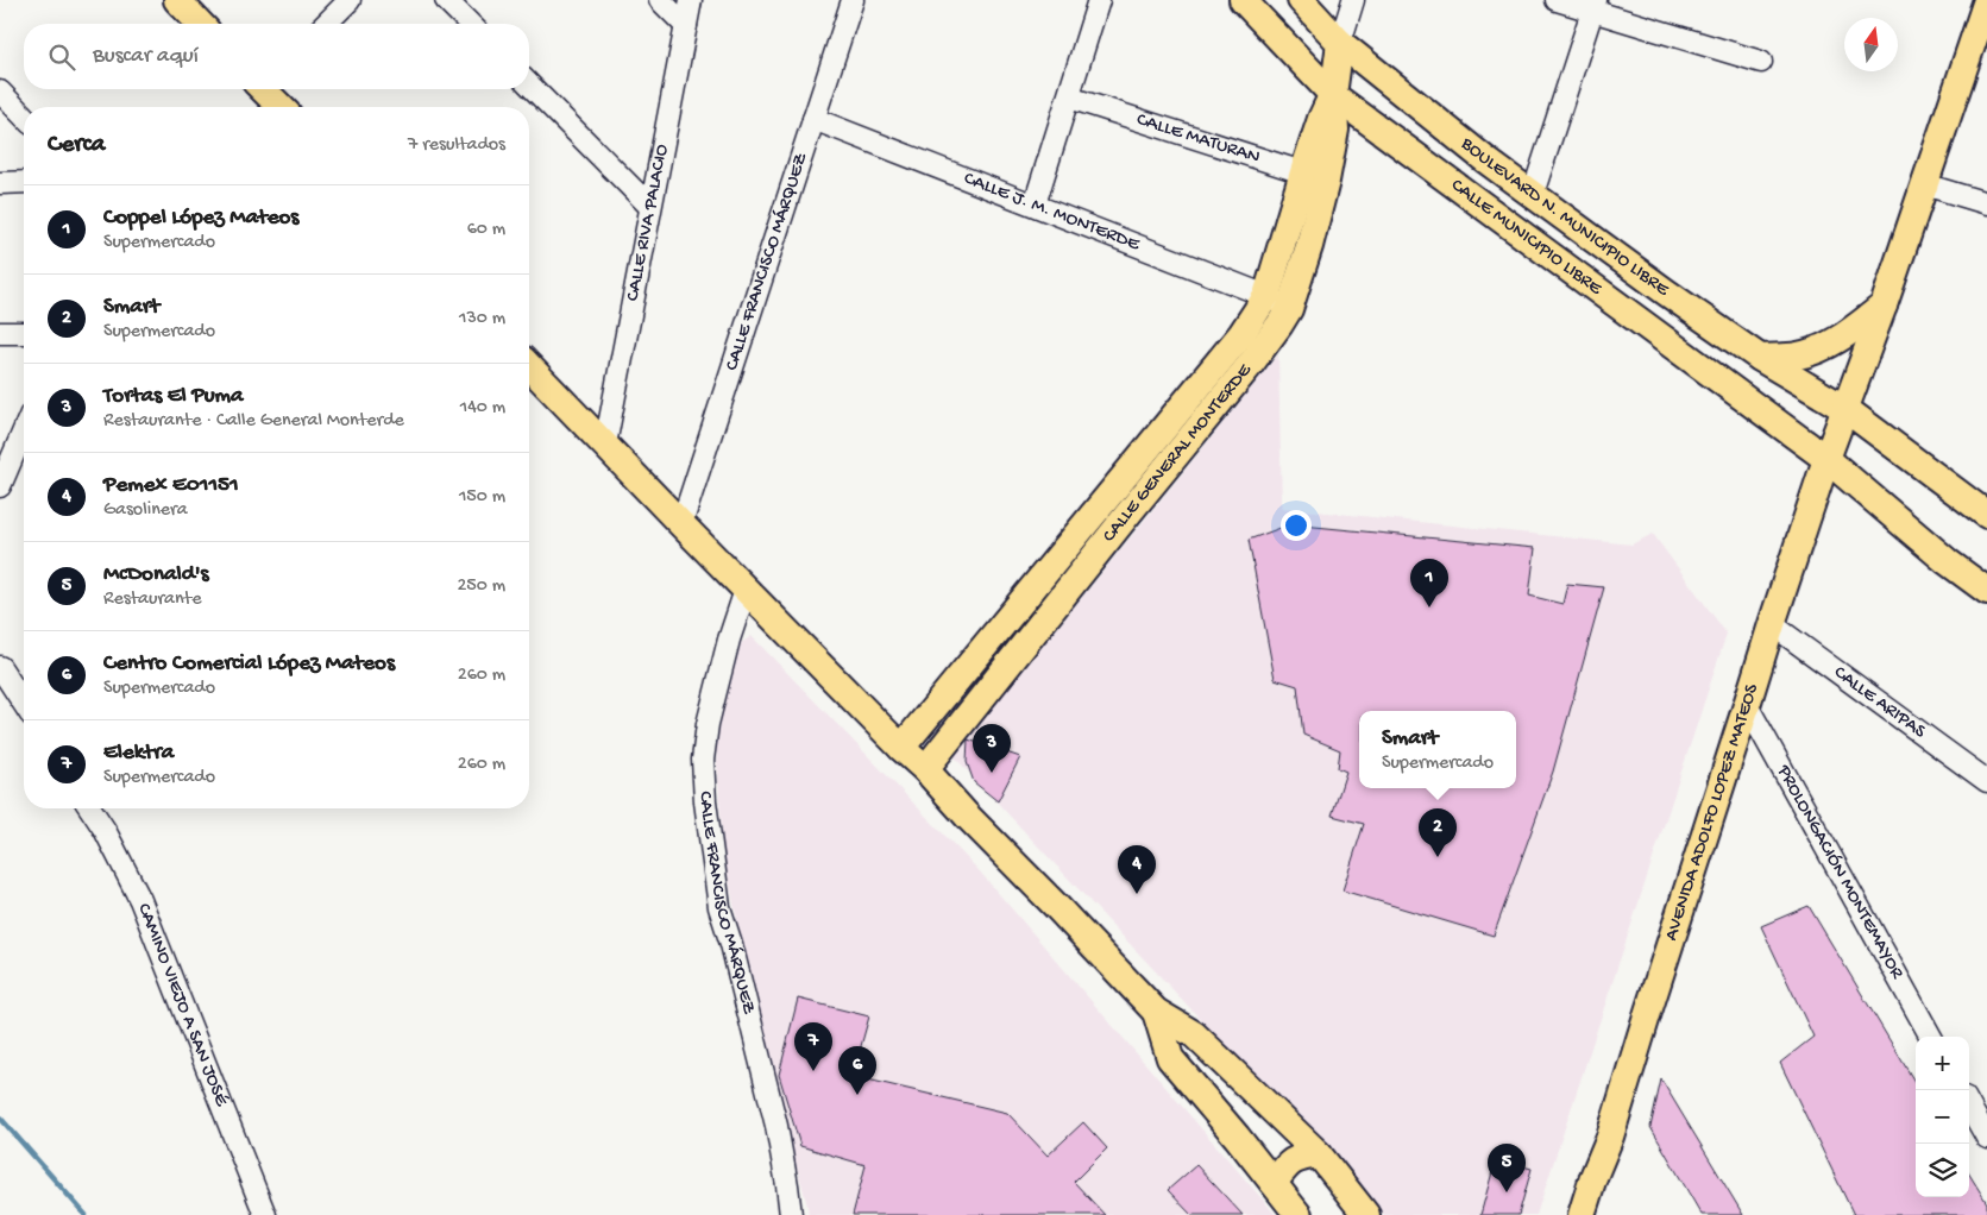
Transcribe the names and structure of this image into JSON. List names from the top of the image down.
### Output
{
  "streets": {
    "main road": [
      "BOULEVARD N. MUNICIPIO LIBRE",
      "CALLE MUNICIPIO LIBRE",
      "CALLE GENERAL MONTERDE",
      "AVENIDA ADOLFO LOPEZ MATEOS"
    ],
    "street": [
      "CALLE MATURAN",
      "CALLE J. M. MONTERDE",
      "CALLE RIVA PALACIO",
      "CALLE FRANCISCO MÁRQUEZ",
      "CALLE ARIPAS",
      "PROLONGACIÓN MONTEMAYOR",
      "CAMINO VIEJO A SAN JOSÉ"
    ]
  },
  "crossings": [
    ["CALLE MATURAN", "CALLE GENERAL MONTERDE"],
    ["CALLE J. M. MONTERDE", "CALLE FRANCISCO MÁRQUEZ"],
    ["CALLE J. M. MONTERDE", "CALLE GENERAL MONTERDE"],
    ["BOULEVARD N. MUNICIPIO LIBRE", "CALLE GENERAL MONTERDE"],
    ["BOULEVARD N. MUNICIPIO LIBRE", "AVENIDA ADOLFO LOPEZ MATEOS"],
    ["CALLE MUNICIPIO LIBRE", "CALLE GENERAL MONTERDE"],
    ["CALLE MUNICIPIO LIBRE", "AVENIDA ADOLFO LOPEZ MATEOS"],
    ["CALLE ARIPAS", "AVENIDA ADOLFO LOPEZ MATEOS"],
    ["AVENIDA ADOLFO LOPEZ MATEOS", "PROLONGACIÓN MONTEMAYOR"]
  ],
  "north": "top",
  "page": {
    "search": "Buscar aquí",
    "heading": ["Cerca", "7 resultados"],
    "list": [
      {
        "mark": "1",
        "name": "Coppel López Mateos",
        "note": "Supermercado",
        "value": "60 m"
      },
      {
        "mark": "2",
        "name": "Smart",
        "note": "Supermercado",
        "value": "130 m"
      },
      {
        "mark": "3",
        "name": "Tortas El Puma",
        "note": "Restaurante · Calle General Monterde",
        "value": "140 m"
      },
      {
        "mark": "4",
        "name": "Pemex E01151",
        "note": "Gasolinera",
        "value": "150 m"
      },
      {
        "mark": "5",
        "name": "McDonald's",
        "note": "Restaurante",
        "value": "250 m"
      },
      {
        "mark": "6",
        "name": "Centro Comercial López Mateos",
        "note": "Supermercado",
        "value": "260 m"
      },
      {
        "mark": "7",
        "name": "Elektra",
        "note": "Supermercado",
        "value": "260 m"
      }
    ],
    "pins": [
      "1",
      "3",
      "2",
      "4",
      "7",
      "6",
      "5"
    ],
    "popup": ["Smart", "Supermercado"],
    "map_buttons": ["+", "−"]
  }
}
